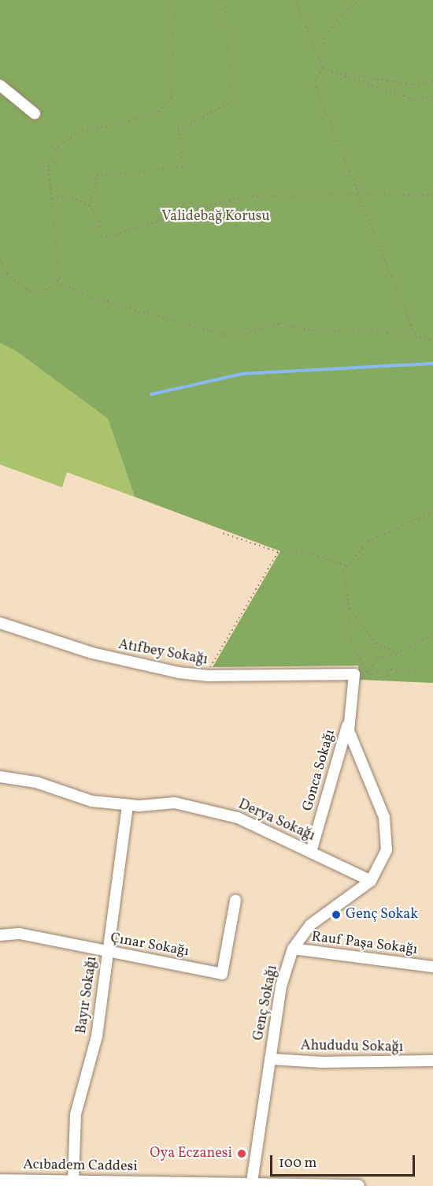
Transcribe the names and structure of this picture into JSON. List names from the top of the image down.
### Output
{
  "streets": {
    "main road": ["Acıbadem Caddesi"],
    "street": [
      "Atıfbey Sokağı",
      "Gonca Sokağı",
      "Derya Sokağı",
      "Rauf Paşa Sokağı",
      "Çınar Sokağı",
      "Bayır Sokağı",
      "Genç Sokağı",
      "Ahududu Sokağı"
    ]
  },
  "crossings": [
    ["Atıfbey Sokağı", "Genç Sokağı"],
    ["Gonca Sokağı", "Derya Sokağı"],
    ["Gonca Sokağı", "Genç Sokağı"],
    ["Derya Sokağı", "Bayır Sokağı"],
    ["Derya Sokağı", "Genç Sokağı"],
    ["Rauf Paşa Sokağı", "Genç Sokağı"],
    ["Çınar Sokağı", "Bayır Sokağı"],
    ["Bayır Sokağı", "Acıbadem Caddesi"],
    ["Genç Sokağı", "Ahududu Sokağı"],
    ["Genç Sokağı", "Acıbadem Caddesi"]
  ],
  "parks": ["Validebağ Korusu"],
  "places": ["Genç Sokak", "Oya Eczanesi"],
  "scale_bar": "100 m"
}
